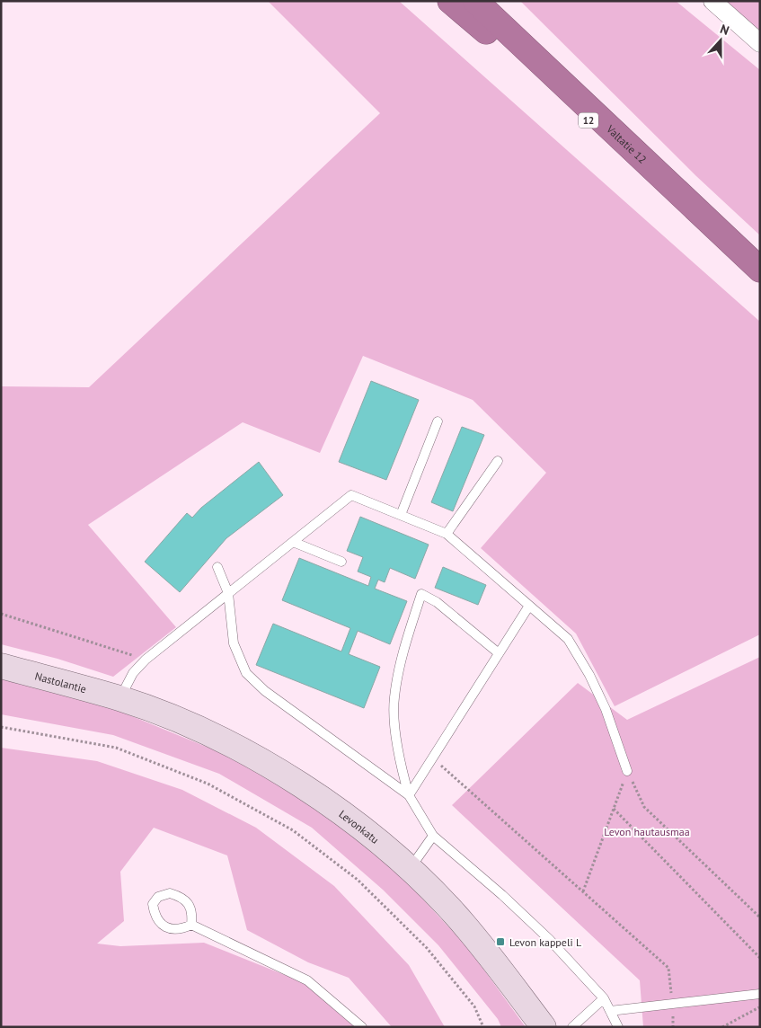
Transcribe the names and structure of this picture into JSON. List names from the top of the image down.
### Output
{
  "streets": {
    "highway": ["12", "Valtatie 12"],
    "main road": ["Nastolantie", "Levonkatu"]
  },
  "crossings": [
    ["12", "Valtatie 12"],
    ["Nastolantie", "Levonkatu"]
  ],
  "parks": ["Levon hautausmaa"],
  "places": {
    "transit": ["Levon kappeli L"]
  },
  "north": "top"
}
